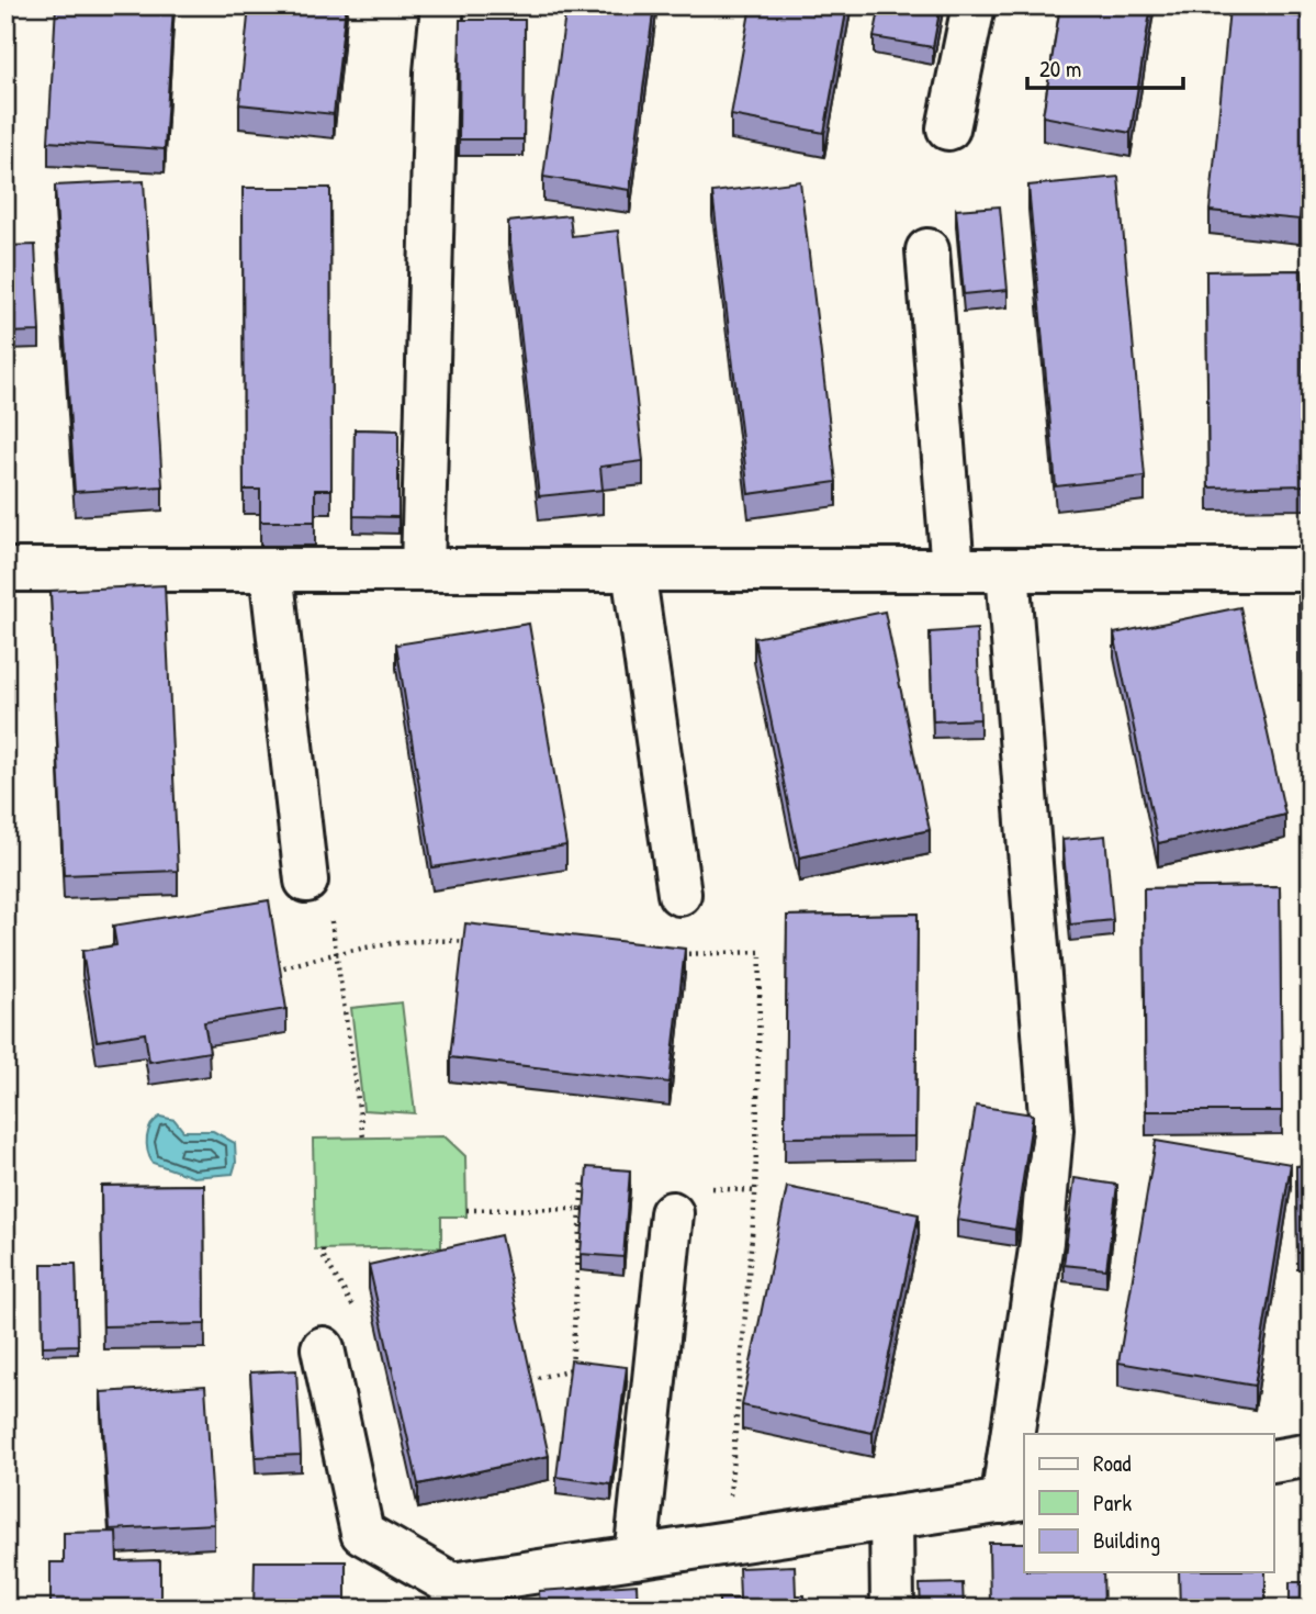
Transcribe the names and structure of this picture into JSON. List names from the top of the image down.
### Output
{
  "legend": ["Road", "Park", "Building"],
  "scale_bar": "20 m"
}
